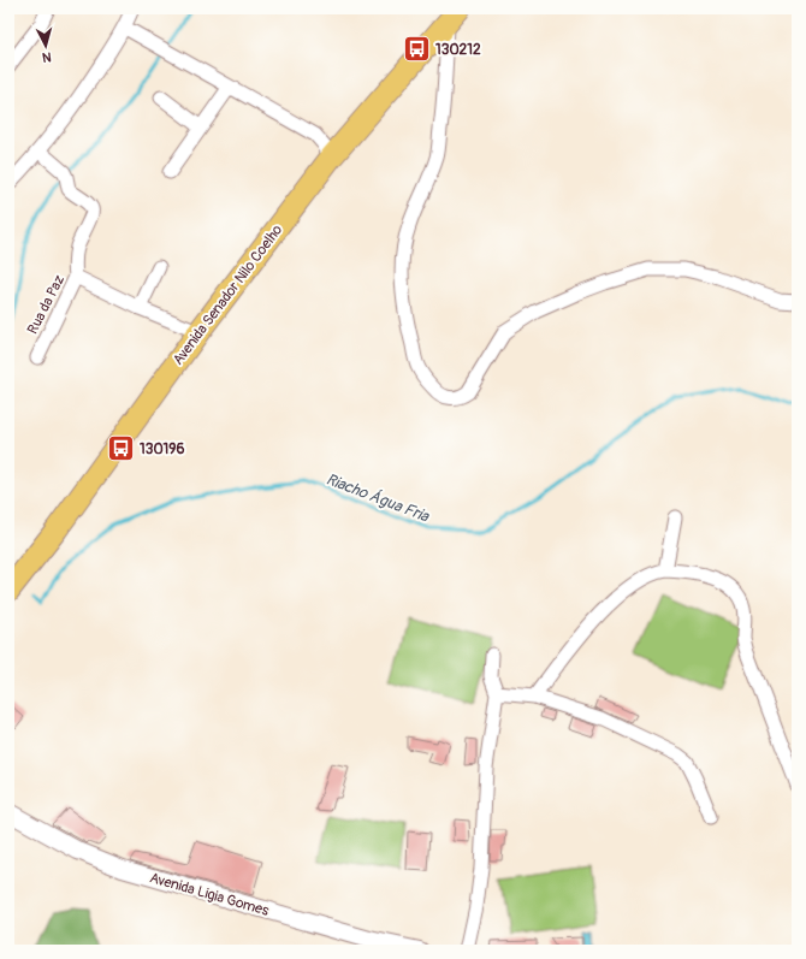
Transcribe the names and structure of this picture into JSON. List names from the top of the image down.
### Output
{
  "streets": {
    "main road": ["Avenida Senador Nilo Coelho"],
    "street": ["Rua da Paz", "Avenida Ligia Gomes"]
  },
  "crossings": [
    ["Avenida Senador Nilo Coelho", "Rua da Paz"]
  ],
  "water": ["Riacho Água Fria"],
  "places": {
    "bus stop": ["130212", "130196"]
  },
  "north": "bottom"
}
